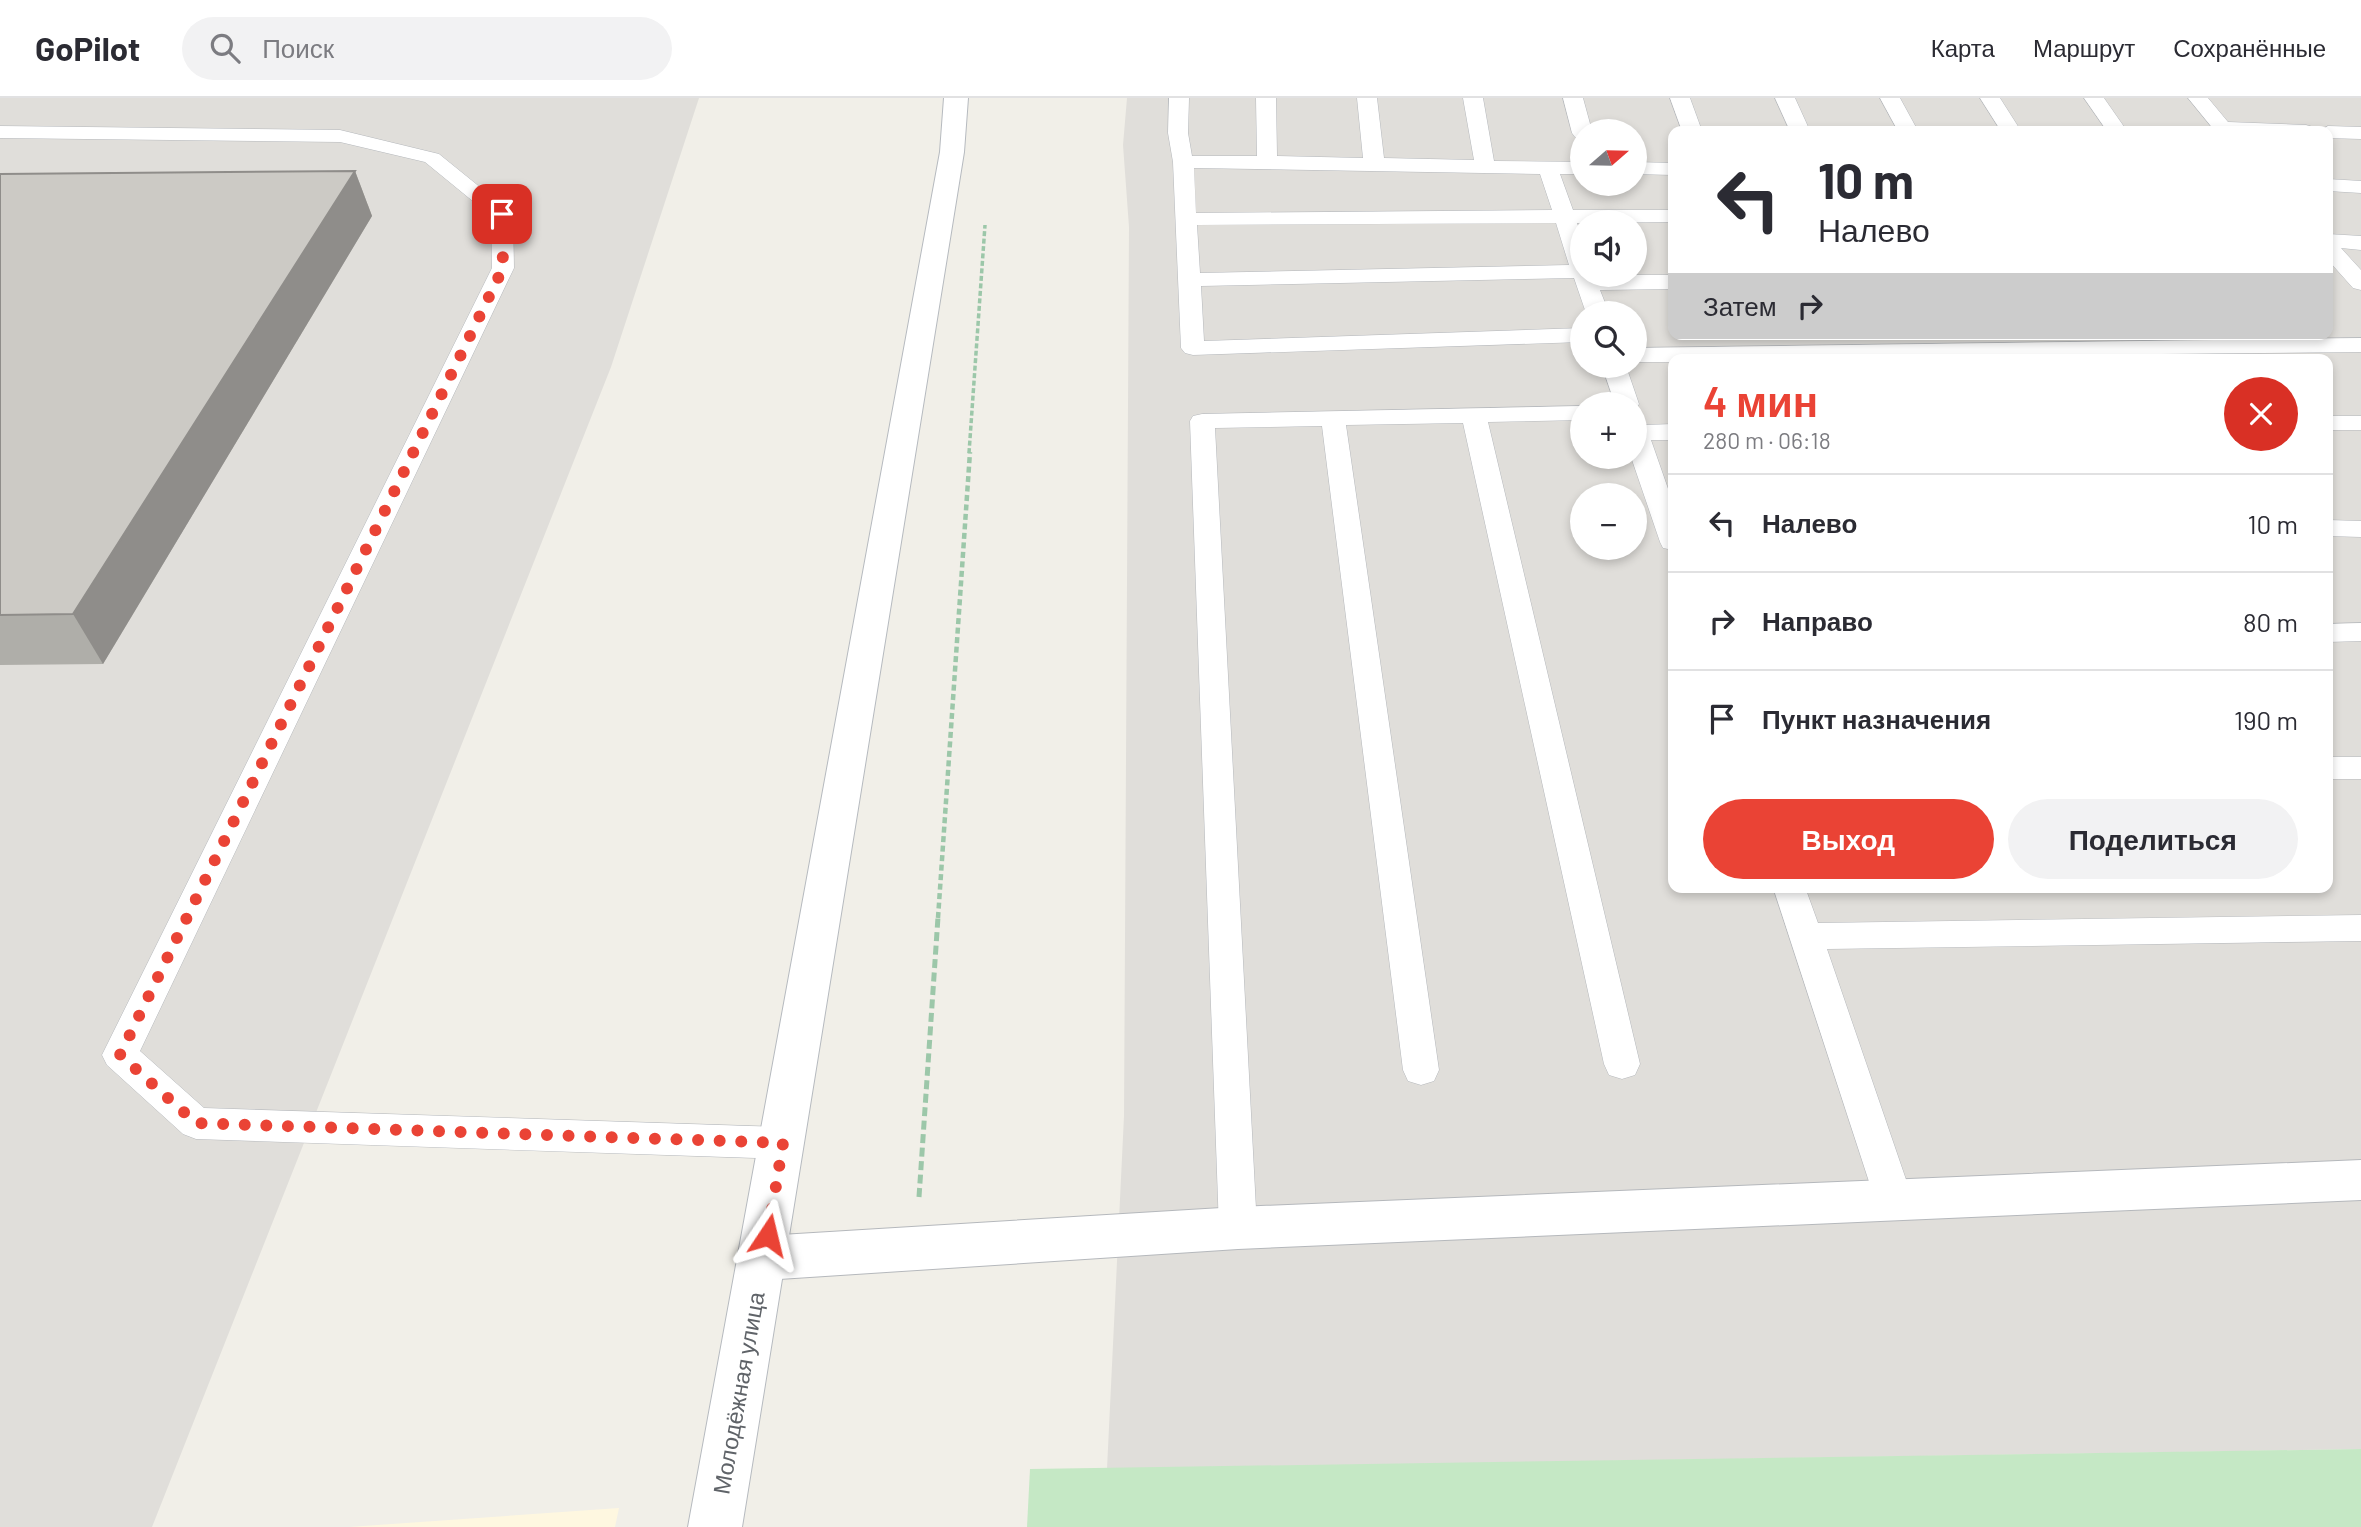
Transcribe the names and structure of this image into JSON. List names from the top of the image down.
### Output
{
  "streets": {
    "main road": ["Молодёжная улица"]
  },
  "north": "right",
  "page": {
    "header": "GoPilot",
    "search": "Поиск",
    "nav": ["Карта", "Маршрут", "Сохранённые"],
    "map_buttons": ["+", "−"],
    "turn": ["10 m", "Налево"],
    "then": "Затем",
    "heading": ["4 мин", "280 m · 06:18"],
    "list": [
      {
        "name": "Налево",
        "value": "10 m"
      },
      {
        "name": "Направо",
        "value": "80 m"
      },
      {
        "name": "Пункт назначения",
        "value": "190 m"
      }
    ],
    "buttons": ["Выход", "Поделиться"]
  }
}
